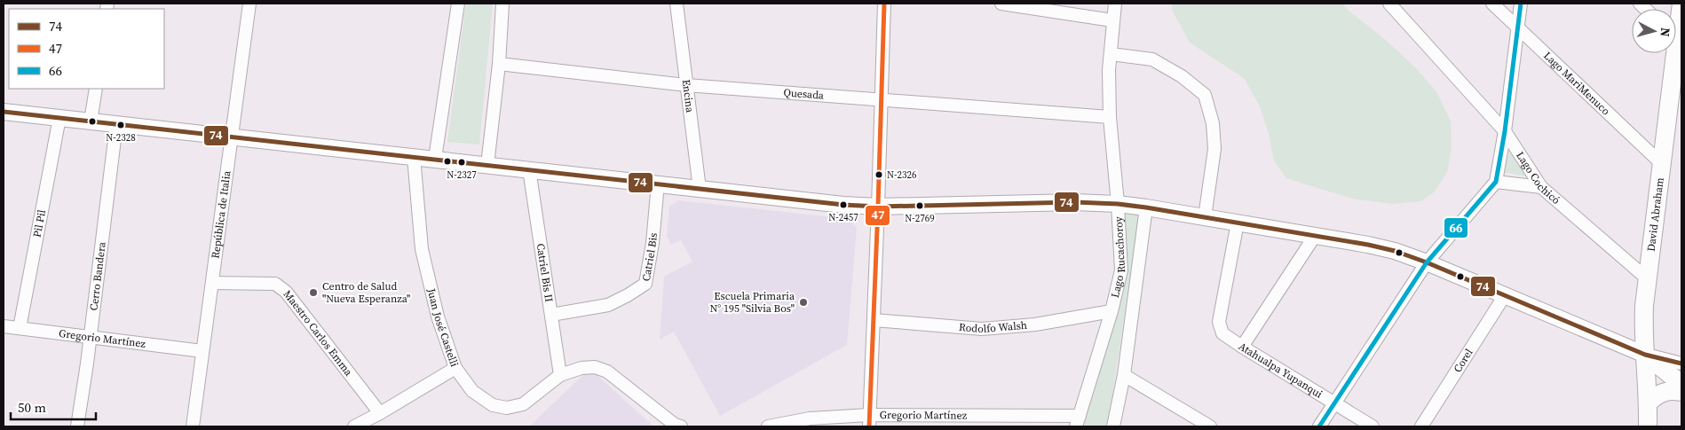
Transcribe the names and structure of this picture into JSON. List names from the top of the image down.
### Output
{
  "streets": {
    "main road": ["David Abraham"],
    "street": [
      "Lago MariMenuco",
      "Quesada",
      "Encina",
      "Lago Cochicó",
      "República de Italia",
      "Pil Pil",
      "Catriel Bis",
      "Lago Rucachoroy",
      "Catriel Bis II",
      "Cerro Bandera",
      "Rodolfo Walsh",
      "Juan José Castelli",
      "Maestro Carlos Emma",
      "Gregorio Martínez",
      "Corel",
      "Atahualpa Yupanqui"
    ]
  },
  "crossings": [
    ["Lago MariMenuco", "David Abraham"],
    ["Quesada", "Encina"],
    ["Quesada", "Lago Rucachoroy"],
    ["Lago Cochicó", "David Abraham"],
    ["República de Italia", "Maestro Carlos Emma"],
    ["República de Italia", "Gregorio Martínez"],
    ["Pil Pil", "Gregorio Martínez"],
    ["Catriel Bis", "Catriel Bis II"],
    ["Lago Rucachoroy", "Rodolfo Walsh"],
    ["Lago Rucachoroy", "Gregorio Martínez"],
    ["Catriel Bis II", "Juan José Castelli"],
    ["Cerro Bandera", "Gregorio Martínez"]
  ],
  "places": [
    "N-2328",
    "N-2327",
    "N-2326",
    "N-2457",
    "N-2769",
    "Centro de Salud \"Nueva Esperanza\"",
    "Escuela Primaria N° 195 \"Silvia Bos\""
  ],
  "lines": ["transit line 47", "transit line 66", "transit line 74"],
  "legend": ["74", "47", "66"],
  "scale_bar": "50 m",
  "north": "right"
}
